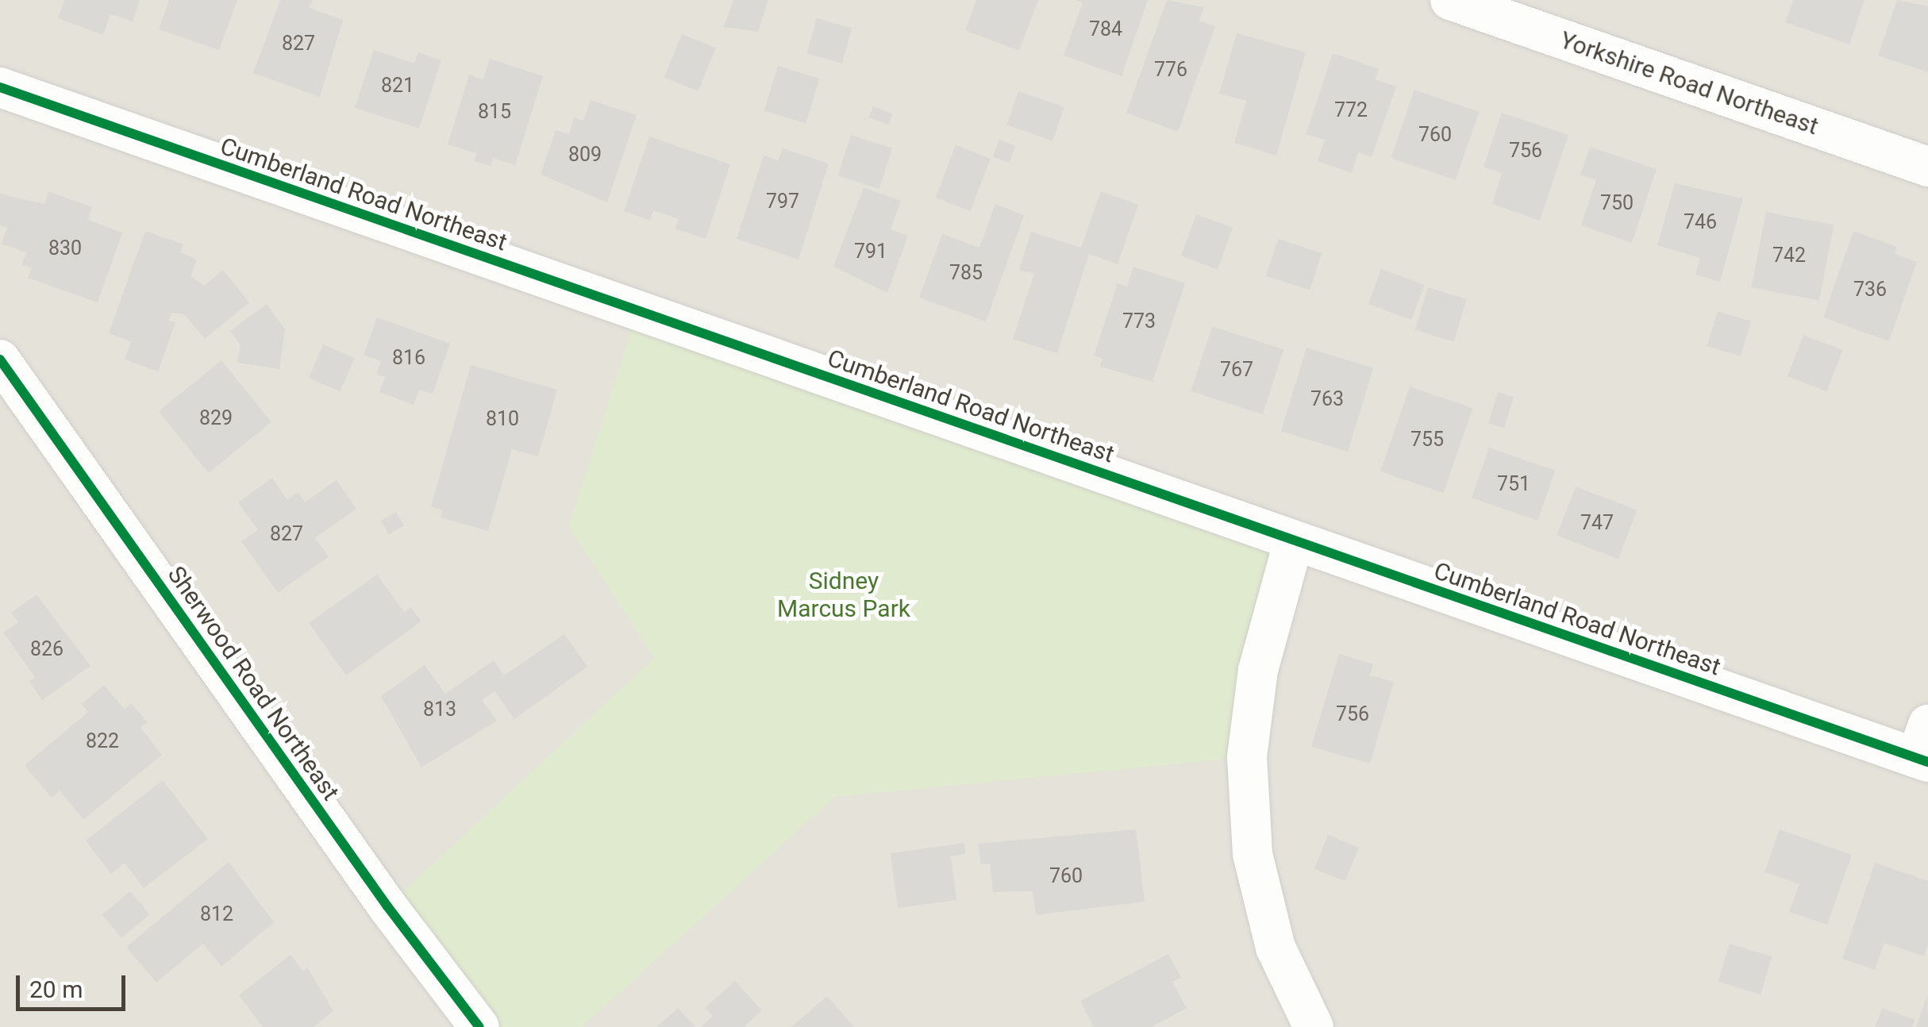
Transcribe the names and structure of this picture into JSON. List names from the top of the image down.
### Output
{
  "streets": {
    "street": ["Yorkshire Road Northeast", "Cumberland Road Northeast", "Sherwood Road Northeast"]
  },
  "parks": ["Sidney Marcus Park"],
  "house_numbers": [
    "784",
    "827",
    "776",
    "821",
    "772",
    "815",
    "760",
    "756",
    "809",
    "797",
    "750",
    "746",
    "830",
    "791",
    "742",
    "785",
    "736",
    "773",
    "816",
    "767",
    "763",
    "829",
    "810",
    "755",
    "751",
    "747",
    "827",
    "826",
    "813",
    "756",
    "822",
    "760",
    "812"
  ],
  "scale_bar": "20 m"
}
